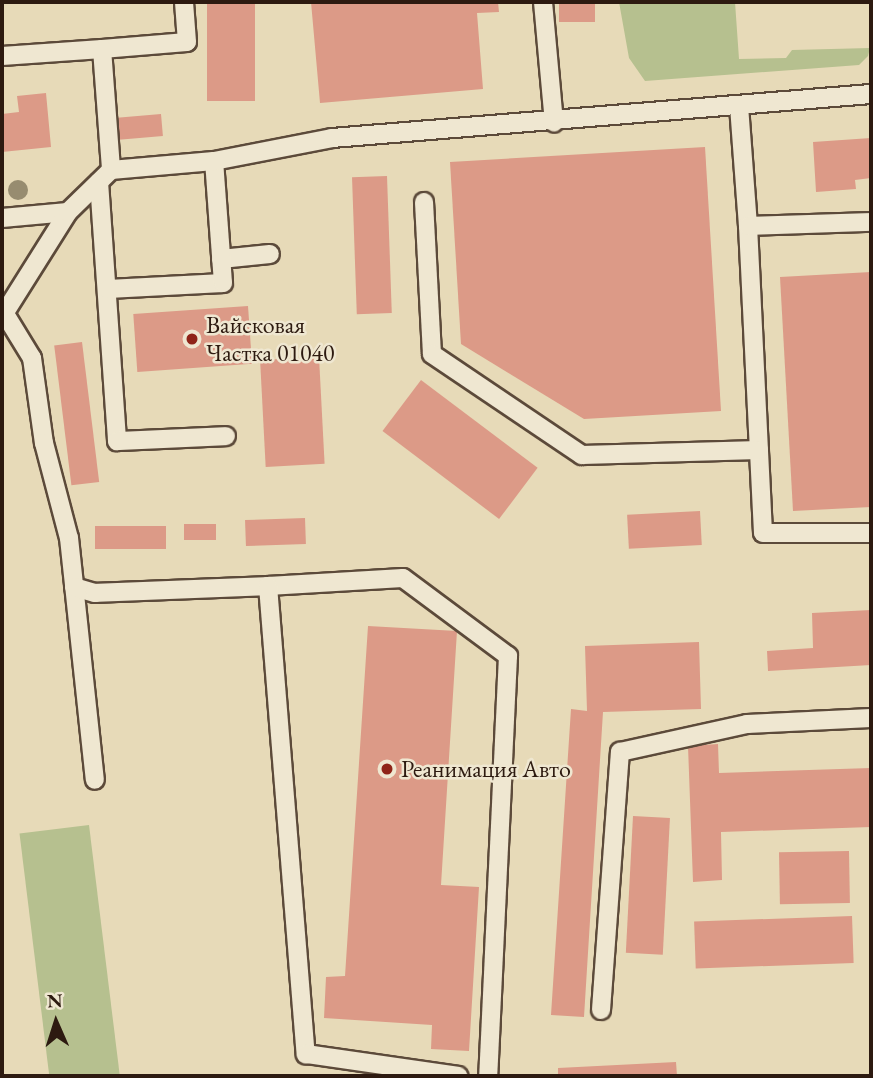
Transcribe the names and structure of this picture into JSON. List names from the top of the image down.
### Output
{
  "places": ["Вайсковая Частка 01040", "Реанимация Авто"],
  "north": "top"
}
